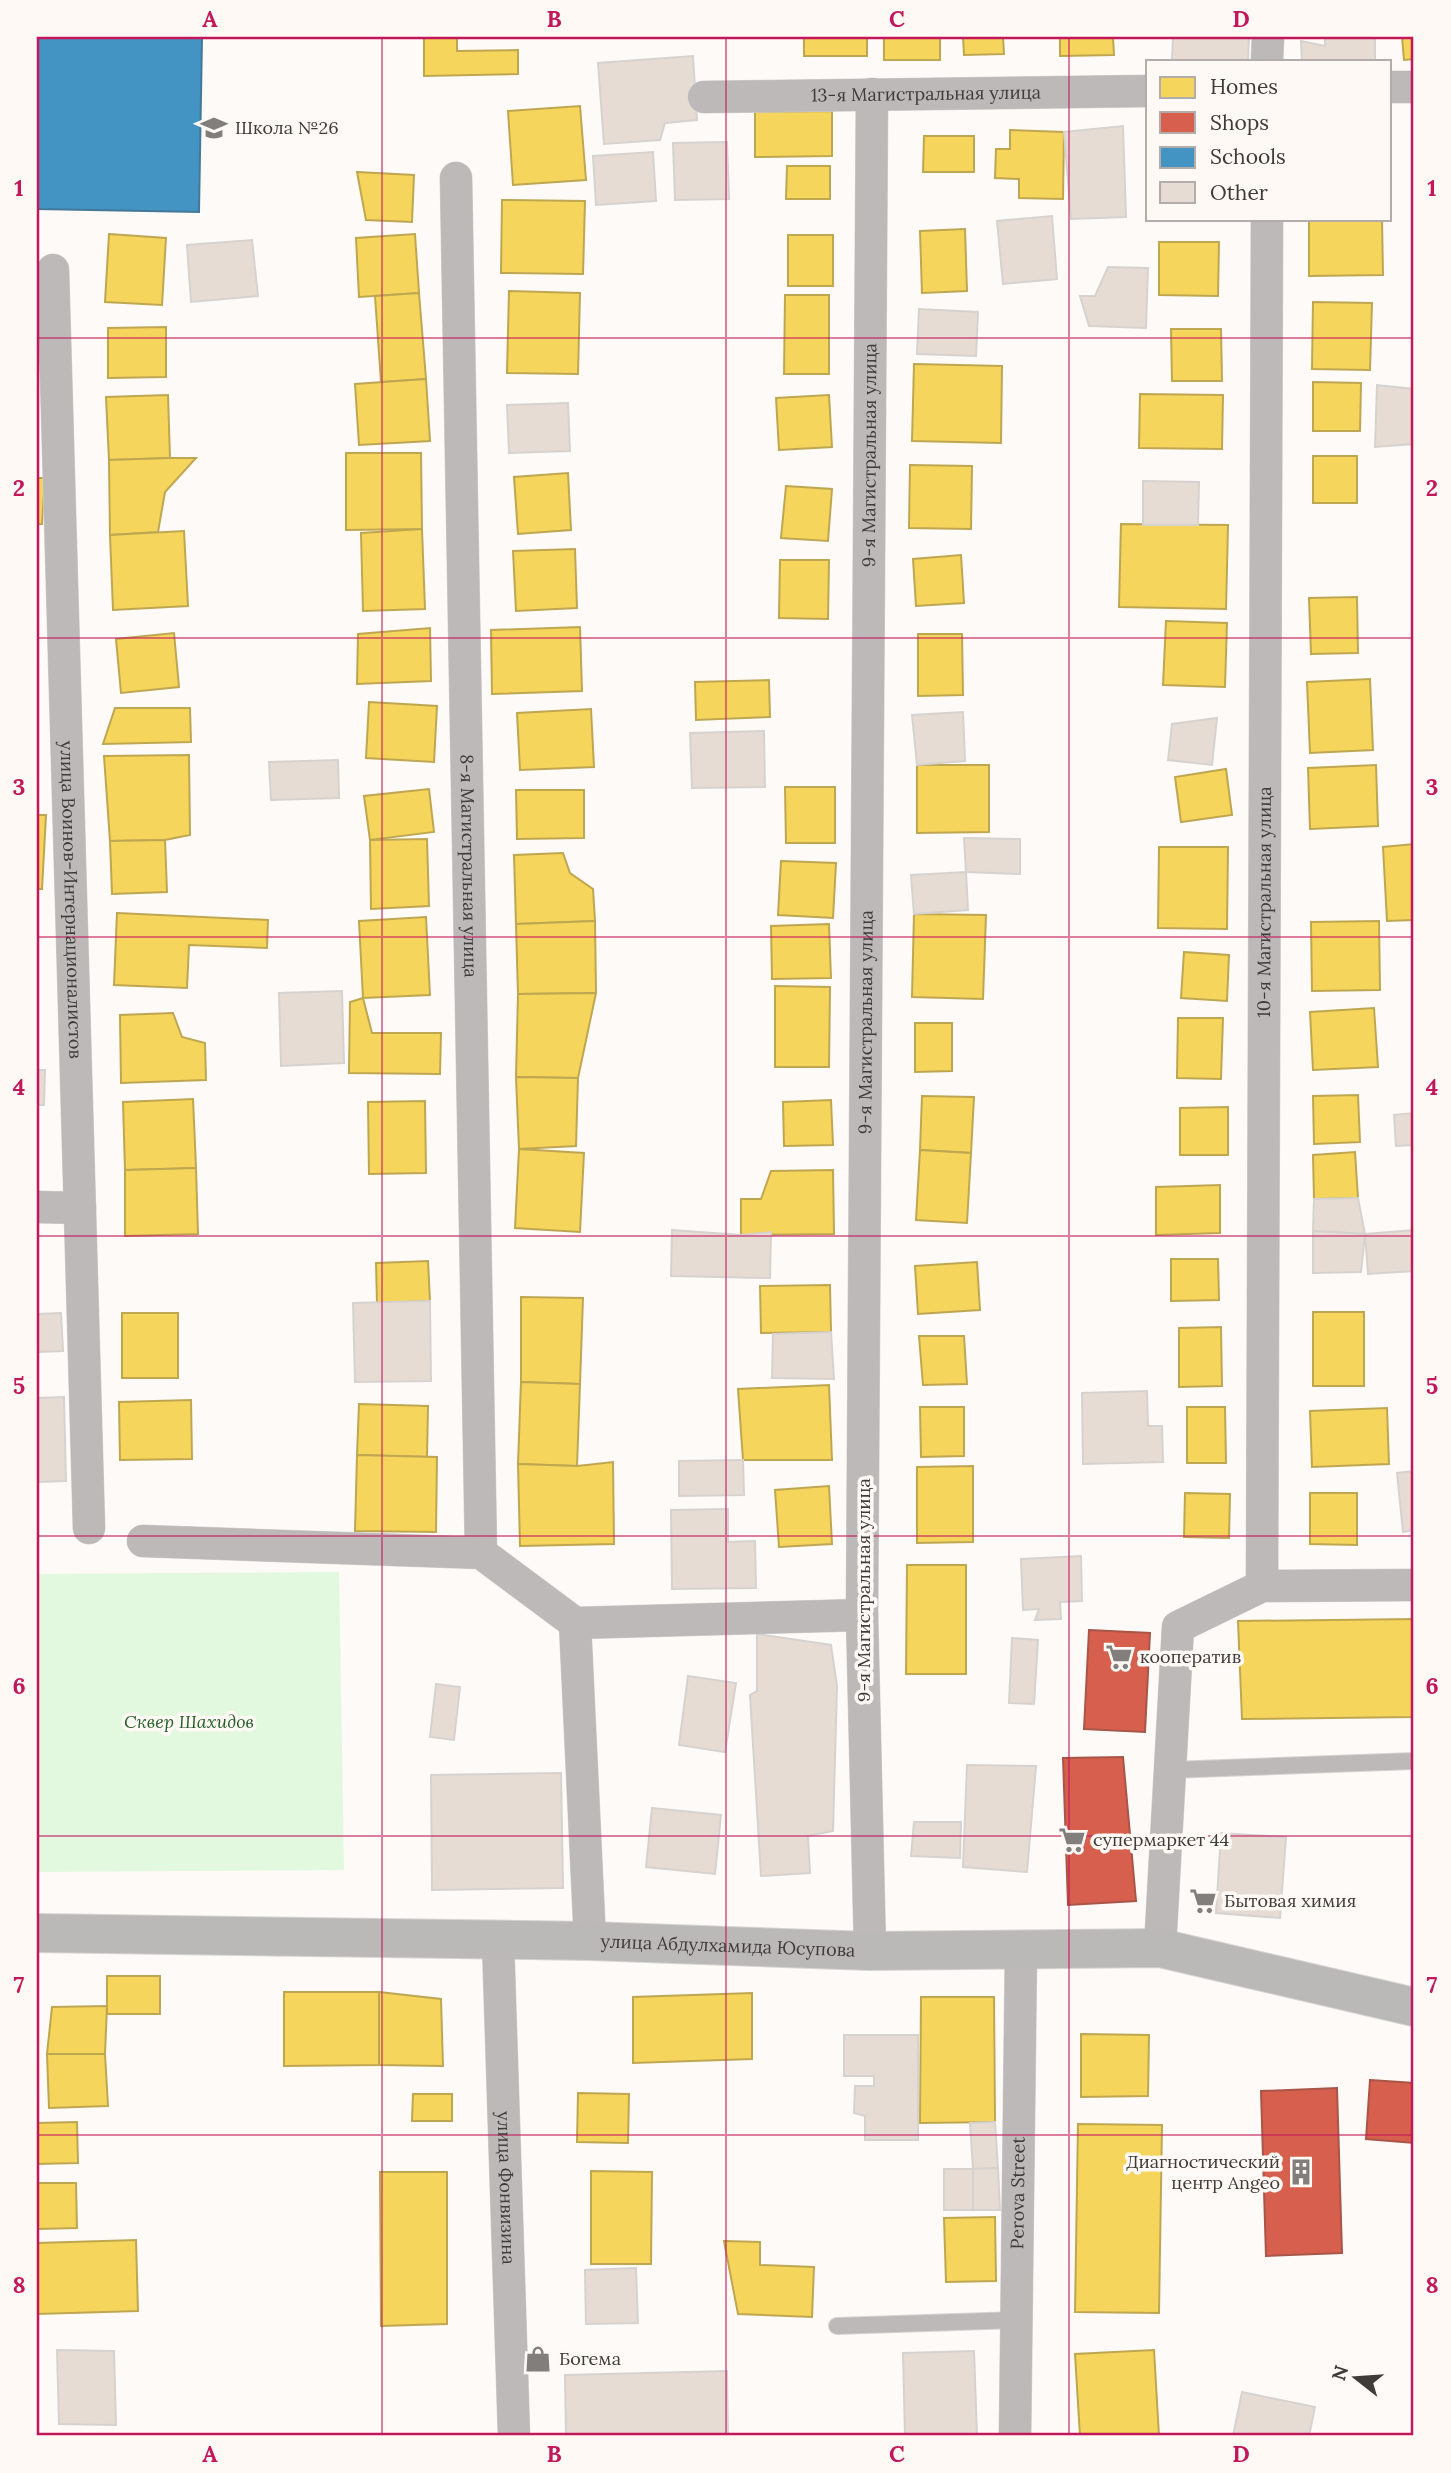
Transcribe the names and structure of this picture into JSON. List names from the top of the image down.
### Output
{
  "streets": {
    "street": [
      "13-я Магистральная улица",
      "9-я Магистральная улица",
      "8-я Магистральная улица",
      "улица Воинов-Интернационалистов",
      "10-я Магистральная улица",
      "улица Абдулхамида Юсупова",
      "улица Фонвизина",
      "Perova Street"
    ]
  },
  "crossings": [
    ["13-я Магистральная улица", "9-я Магистральная улица"],
    ["9-я Магистральная улица", "улица Абдулхамида Юсупова"],
    ["улица Абдулхамида Юсупова", "улица Фонвизина"],
    ["улица Абдулхамида Юсупова", "Perova Street"]
  ],
  "parks": ["Сквер Шахидов"],
  "places": {
    "school or university": ["Школа №26"],
    "supermarket": ["кооператив", "супермаркет 44", "Бытовая химия"],
    "building": ["Диагностический центр Angeo"],
    "shop": ["Богема"]
  },
  "legend": [
    "Homes",
    "Shops",
    "Schools",
    "Other"
  ],
  "north": "left",
  "grid": {
    "columns": [
      "A",
      "B",
      "C",
      "D"
    ],
    "rows": [
      "1",
      "2",
      "3",
      "4",
      "5",
      "6",
      "7",
      "8"
    ]
  }
}
